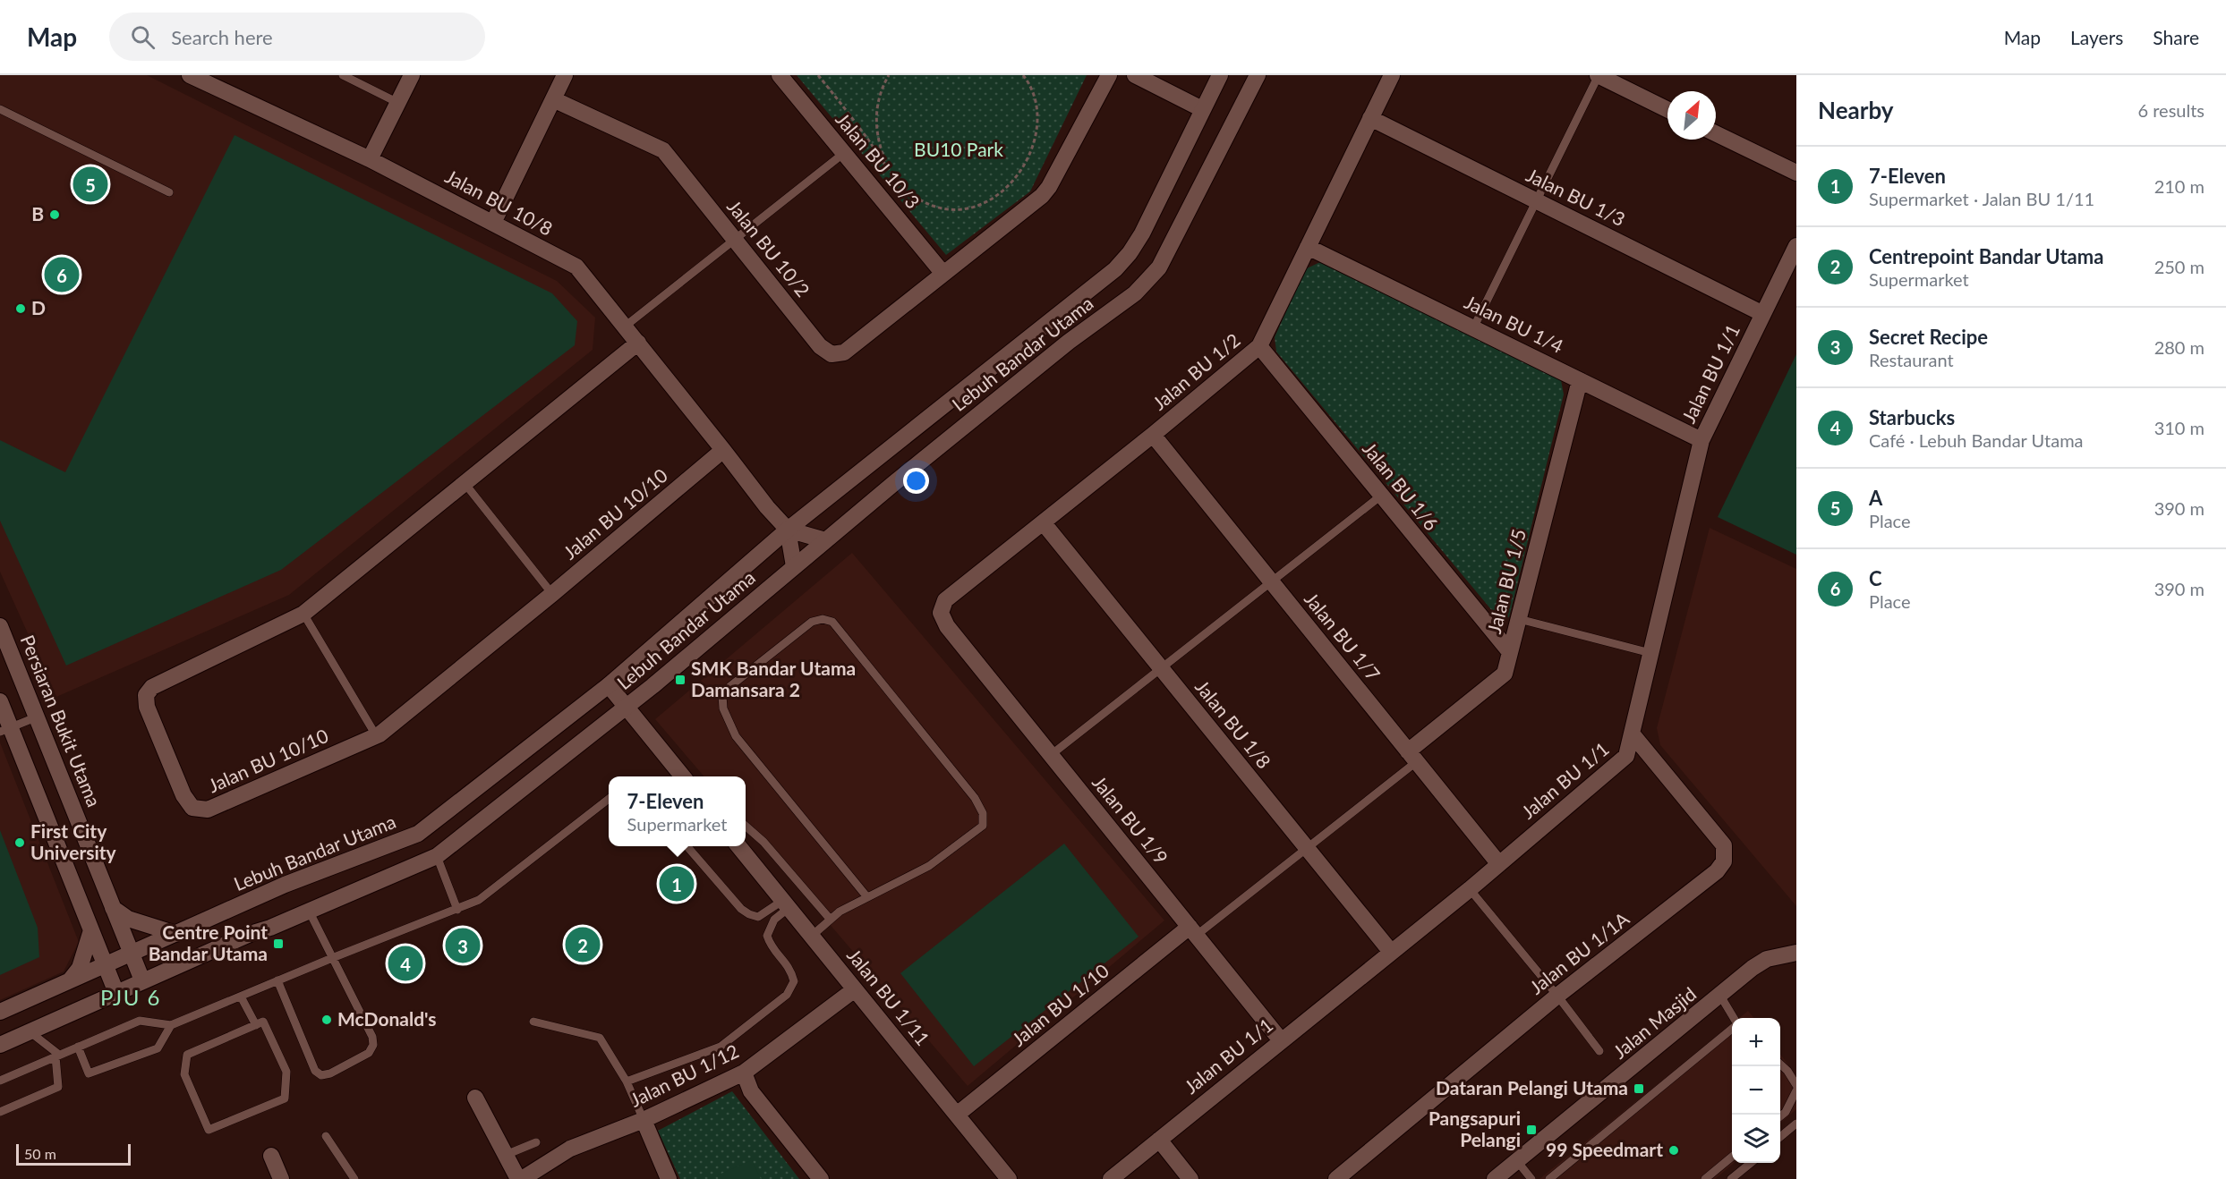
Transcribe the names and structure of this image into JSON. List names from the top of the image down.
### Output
{
  "streets": {
    "street": [
      "Jalan BU 10/3",
      "Jalan BU 1/3",
      "Jalan BU 10/8",
      "Jalan BU 10/2",
      "Jalan BU 1/4",
      "Lebuh Bandar Utama",
      "Jalan BU 1/2",
      "Jalan BU 1/1",
      "Jalan BU 1/6",
      "Jalan BU 10/10",
      "Jalan BU 1/5",
      "Jalan BU 1/7",
      "Persiaran Bukit Utama",
      "Jalan BU 1/8",
      "Jalan BU 1/9",
      "Jalan BU 1/1A",
      "Jalan BU 1/11",
      "Jalan BU 1/10",
      "Jalan Masjid",
      "Jalan BU 1/12"
    ]
  },
  "crossings": [
    ["Jalan BU 10/3", "Jalan BU 10/2"],
    ["Jalan BU 1/3", "Jalan BU 1/2"],
    ["Jalan BU 1/3", "Jalan BU 1/1"],
    ["Jalan BU 10/8", "Jalan BU 10/10"],
    ["Jalan BU 1/4", "Jalan BU 1/2"],
    ["Jalan BU 1/4", "Jalan BU 1/1"],
    ["Jalan BU 1/4", "Jalan BU 1/5"],
    ["Lebuh Bandar Utama", "Persiaran Bukit Utama"],
    ["Jalan BU 1/2", "Jalan BU 1/6"],
    ["Jalan BU 1/2", "Jalan BU 1/7"],
    ["Jalan BU 1/2", "Jalan BU 1/8"],
    ["Jalan BU 1/2", "Jalan BU 1/9"],
    ["Jalan BU 1/1", "Jalan BU 1/7"],
    ["Jalan BU 1/1", "Jalan BU 1/8"],
    ["Jalan BU 1/1", "Jalan BU 1/9"],
    ["Jalan BU 1/1", "Jalan BU 1/1A"],
    ["Jalan BU 1/6", "Jalan BU 1/5"],
    ["Jalan BU 1/5", "Jalan BU 1/7"],
    ["Jalan BU 1/9", "Jalan BU 1/10"],
    ["Jalan BU 1/11", "Jalan BU 1/10"],
    ["Jalan BU 1/11", "Jalan BU 1/12"]
  ],
  "districts": ["PJU 6"],
  "parks": ["BU10 Park"],
  "places": {
    "other": [
      "B",
      "D",
      "First City University",
      "McDonald's",
      "99 Speedmart"
    ],
    "transit": [
      "SMK Bandar Utama Damansara 2",
      "Centre Point Bandar Utama",
      "Dataran Pelangi Utama",
      "Pangsapuri Pelangi"
    ]
  },
  "scale_bar": "50 m",
  "north": "top right",
  "page": {
    "header": "Map",
    "search": "Search here",
    "nav": ["Map", "Layers", "Share"],
    "heading": ["Nearby", "6 results"],
    "list": [
      {
        "mark": "1",
        "name": "7-Eleven",
        "note": "Supermarket · Jalan BU 1/11",
        "value": "210 m"
      },
      {
        "mark": "2",
        "name": "Centrepoint Bandar Utama",
        "note": "Supermarket",
        "value": "250 m"
      },
      {
        "mark": "3",
        "name": "Secret Recipe",
        "note": "Restaurant",
        "value": "280 m"
      },
      {
        "mark": "4",
        "name": "Starbucks",
        "note": "Café · Lebuh Bandar Utama",
        "value": "310 m"
      },
      {
        "mark": "5",
        "name": "A",
        "note": "Place",
        "value": "390 m"
      },
      {
        "mark": "6",
        "name": "C",
        "note": "Place",
        "value": "390 m"
      }
    ],
    "pins": [
      "5",
      "6",
      "1",
      "2",
      "3",
      "4"
    ],
    "popup": ["7-Eleven", "Supermarket"],
    "map_buttons": ["+", "−"],
    "scale": "50 m"
  }
}
